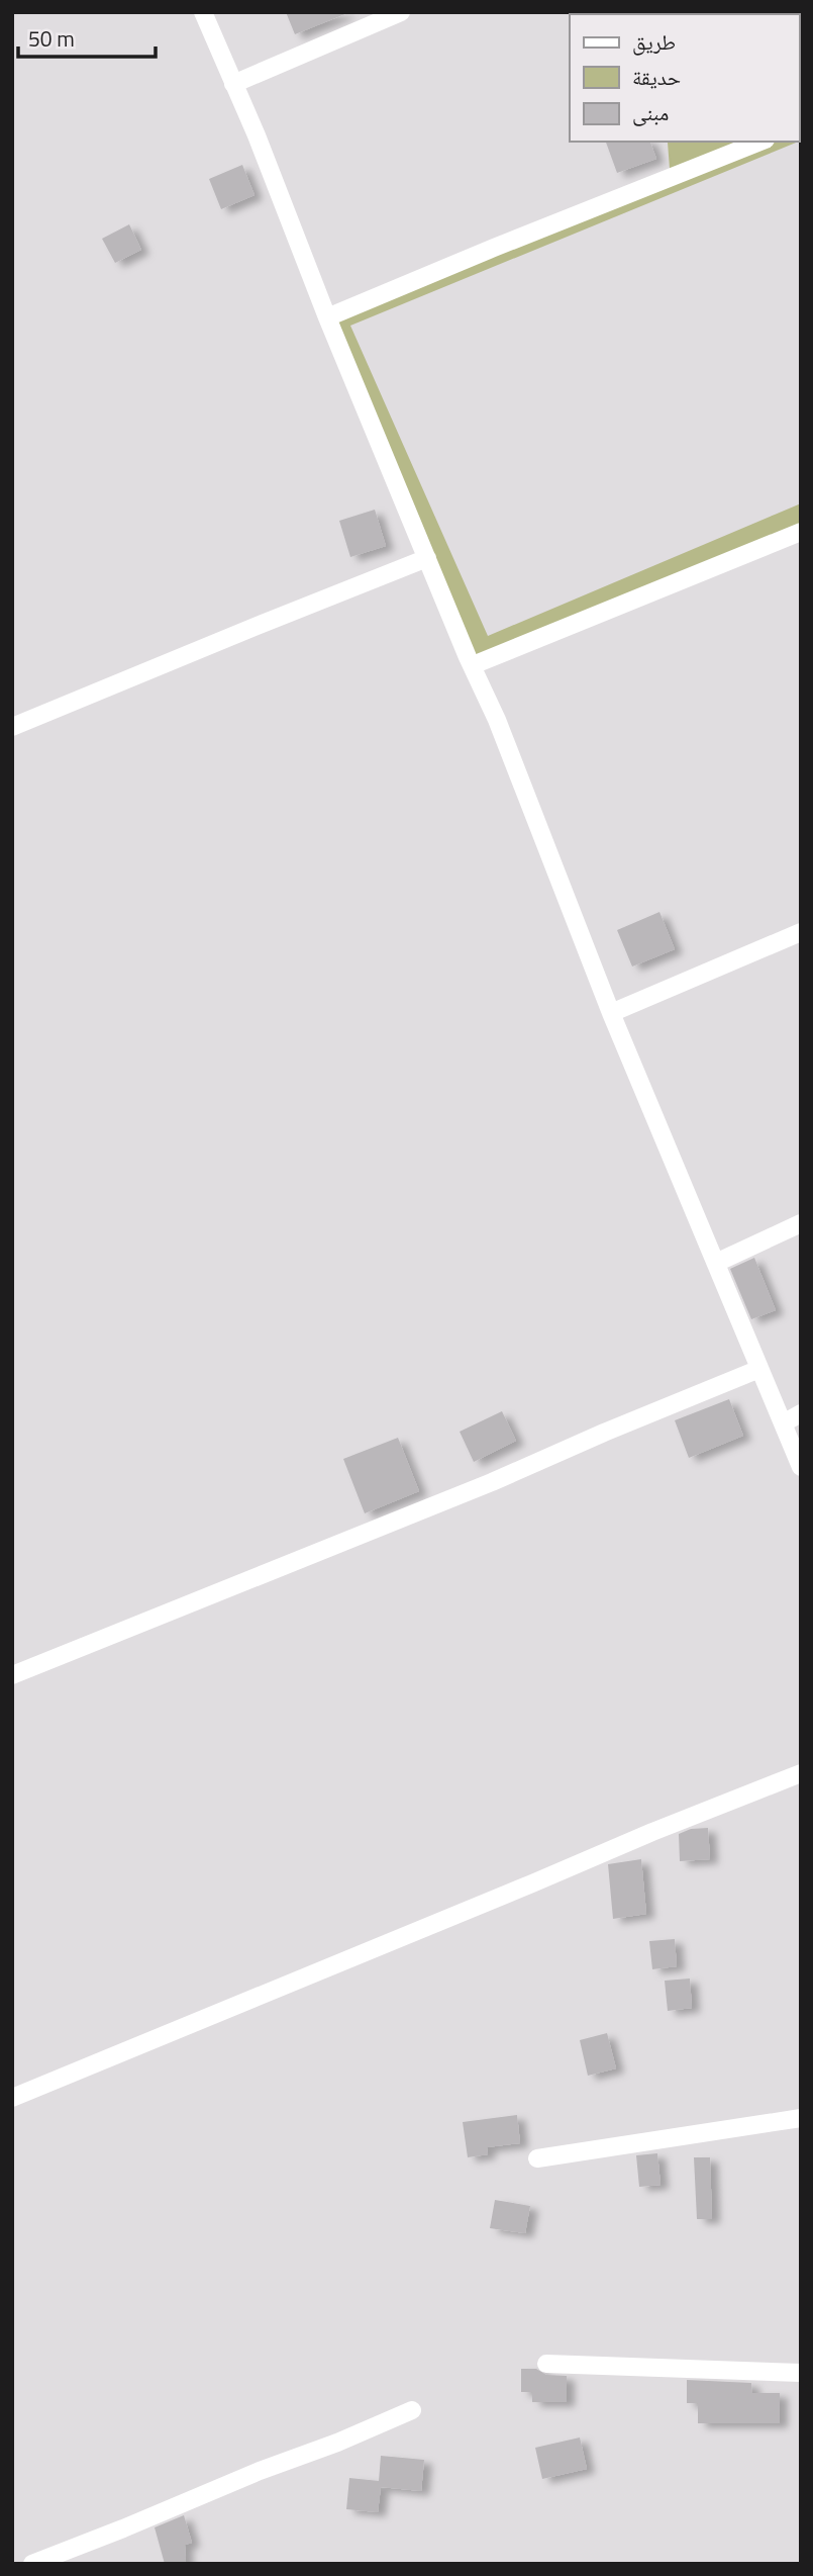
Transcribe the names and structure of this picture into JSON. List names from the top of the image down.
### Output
{
  "legend": ["طريق", "حديقة", "مبنى"],
  "scale_bar": "50 m"
}
